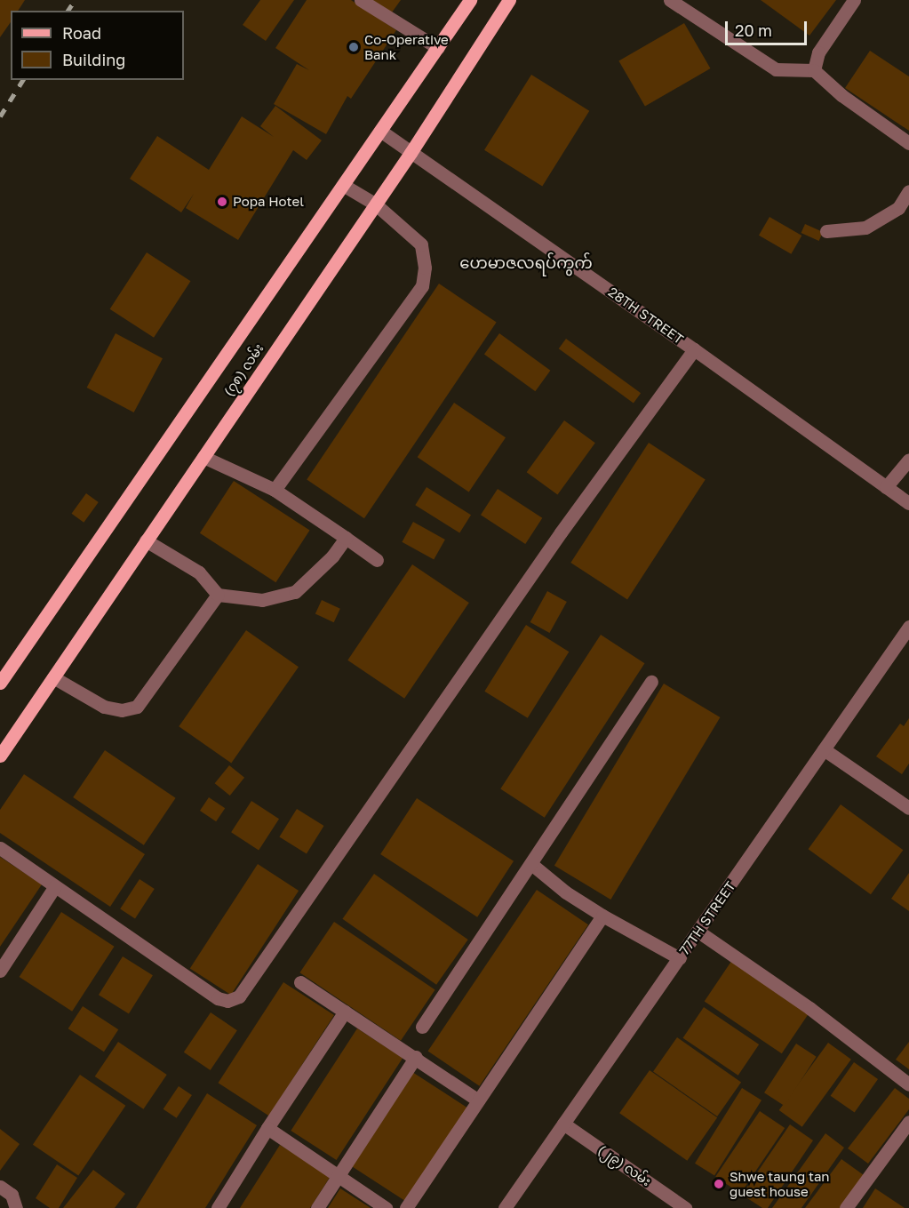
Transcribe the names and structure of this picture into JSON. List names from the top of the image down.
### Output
{
  "streets": {
    "main road": ["(၇၈) လမ်း"],
    "street": ["28TH STREET", "77TH STREET", "(၂၉) လမ်း"]
  },
  "crossings": [
    ["28TH STREET", "(၇၈) လမ်း"],
    ["77TH STREET", "(၂၉) လမ်း"]
  ],
  "districts": ["ဟေမာဇလရပ်ကွက်"],
  "places": ["Co-Operative Bank", "Popa Hotel", "Shwe taung tan guest house"],
  "legend": ["Road", "Building"],
  "scale_bar": "20 m"
}
